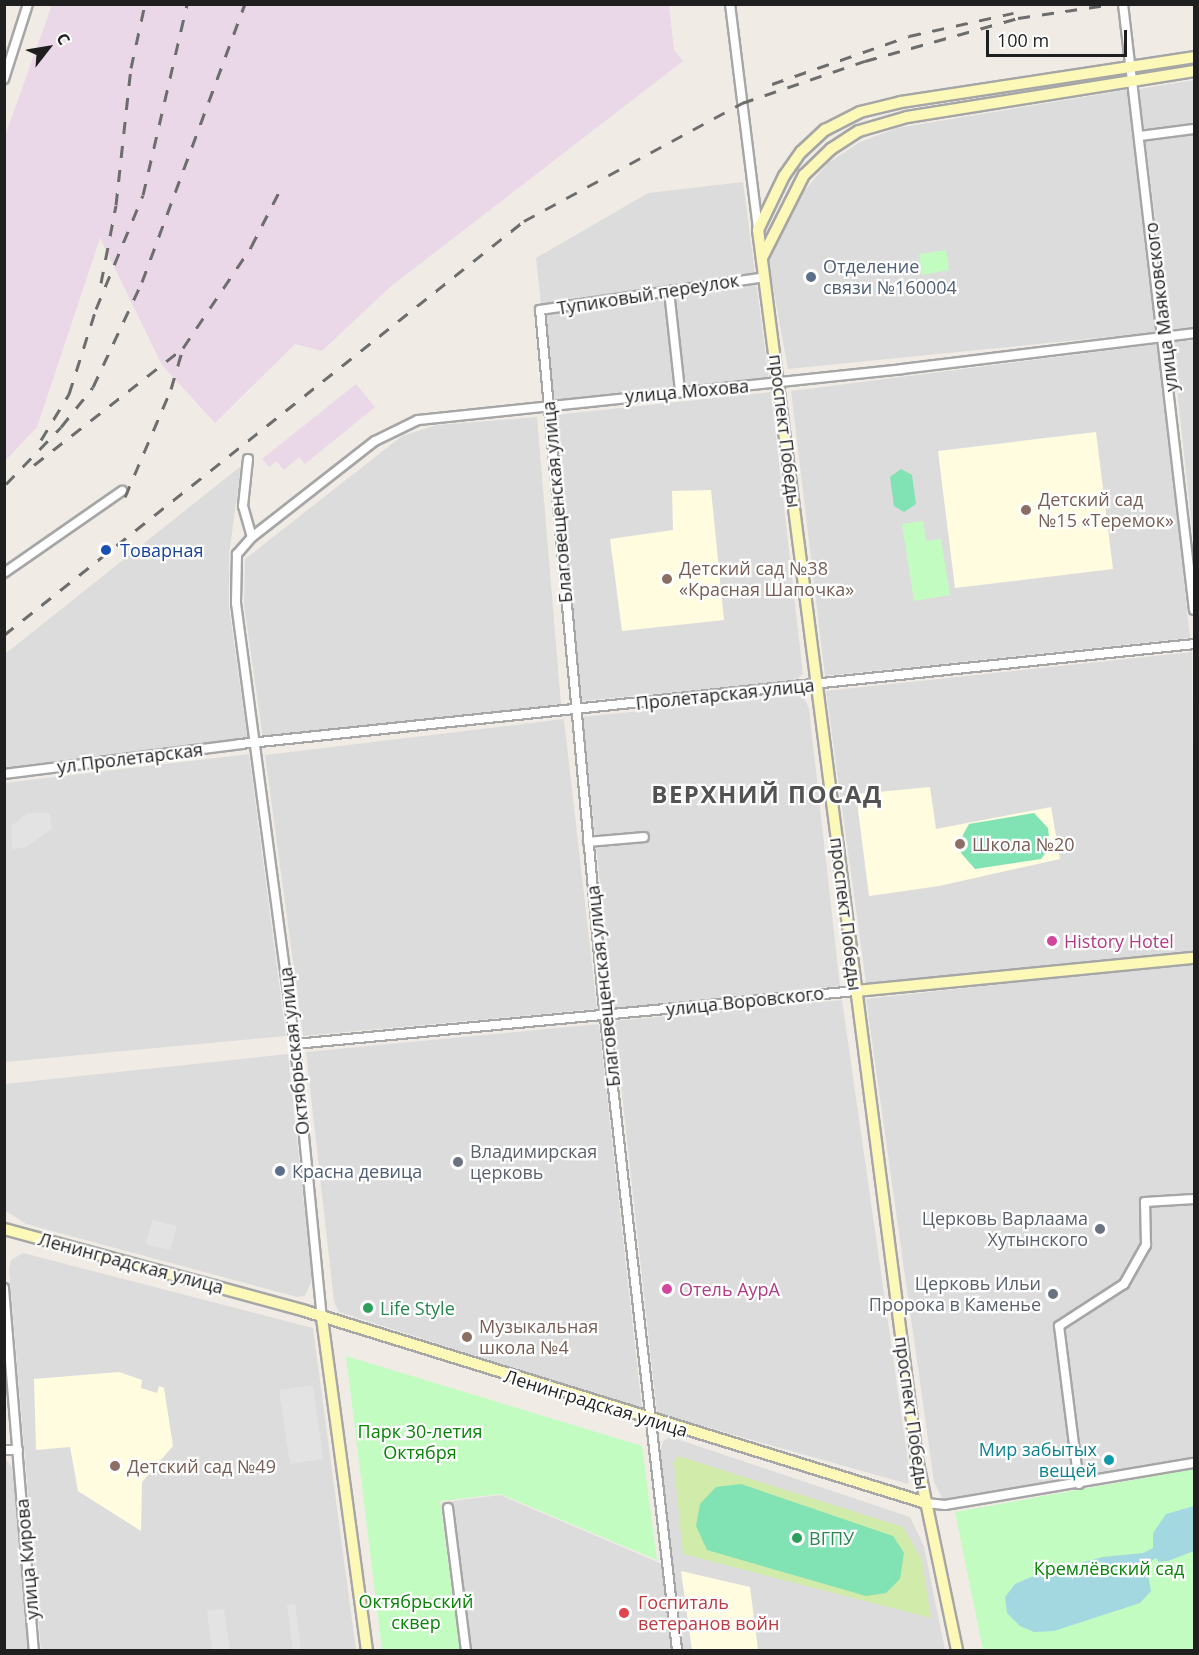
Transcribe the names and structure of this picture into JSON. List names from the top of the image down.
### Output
{
  "streets": {
    "main road": [
      "проспект Победы",
      "улица Воровского",
      "Октябрьская улица",
      "Ленинградская улица"
    ],
    "street": [
      "Тупиковый переулок",
      "улица Маяковского",
      "улица Мохова",
      "Благовещенская улица",
      "Пролетарская улица",
      "ул Пролетарская",
      "улица Кирова"
    ]
  },
  "crossings": [
    ["Тупиковый переулок", "проспект Победы"],
    ["Тупиковый переулок", "Благовещенская улица"],
    ["улица Маяковского", "улица Мохова"],
    ["улица Мохова", "проспект Победы"],
    ["улица Мохова", "Благовещенская улица"],
    ["улица Мохова", "Октябрьская улица"],
    ["проспект Победы", "Пролетарская улица"],
    ["проспект Победы", "улица Воровского"],
    ["проспект Победы", "Ленинградская улица"],
    ["Благовещенская улица", "Пролетарская улица"],
    ["Благовещенская улица", "улица Воровского"],
    ["Благовещенская улица", "Ленинградская улица"],
    ["Пролетарская улица", "ул Пролетарская"],
    ["Пролетарская улица", "Октябрьская улица"],
    ["ул Пролетарская", "Октябрьская улица"],
    ["улица Воровского", "Октябрьская улица"],
    ["Октябрьская улица", "Ленинградская улица"]
  ],
  "districts": ["ВЕРХНИЙ ПОСАД"],
  "parks": ["Парк 30-летия Октября", "Кремлёвский сад", "Октябрьский сквер"],
  "places": [
    "Отделение связи №160004",
    "Детский сад №15 «Теремок»",
    "Товарная",
    "Детский сад №38 «Красная Шапочка»",
    "Школа №20",
    "History Hotel",
    "Владимирская церковь",
    "Красна девица",
    "Церковь Варлаама Хутынского",
    "Отель АурА",
    "Церковь Ильи Пророка в Каменье",
    "Life Style",
    "Музыкальная школа №4",
    "Мир забытых вещей",
    "Детский сад №49",
    "ВГПУ",
    "Госпиталь ветеранов войн"
  ],
  "scale_bar": "100 m",
  "north": "top right"
}
